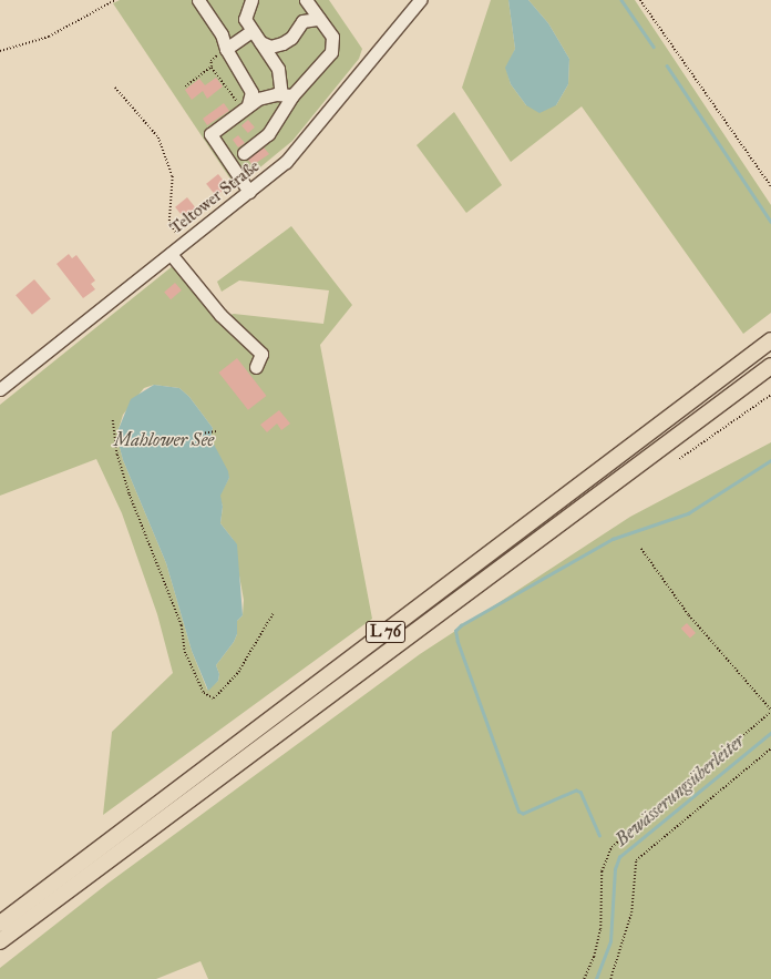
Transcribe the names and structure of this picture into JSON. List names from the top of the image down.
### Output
{
  "streets": {
    "main road": ["L 76"],
    "street": ["Teltower Straße"]
  },
  "water": ["Mahlower See", "Bewässerungsüberleiter"]
}
